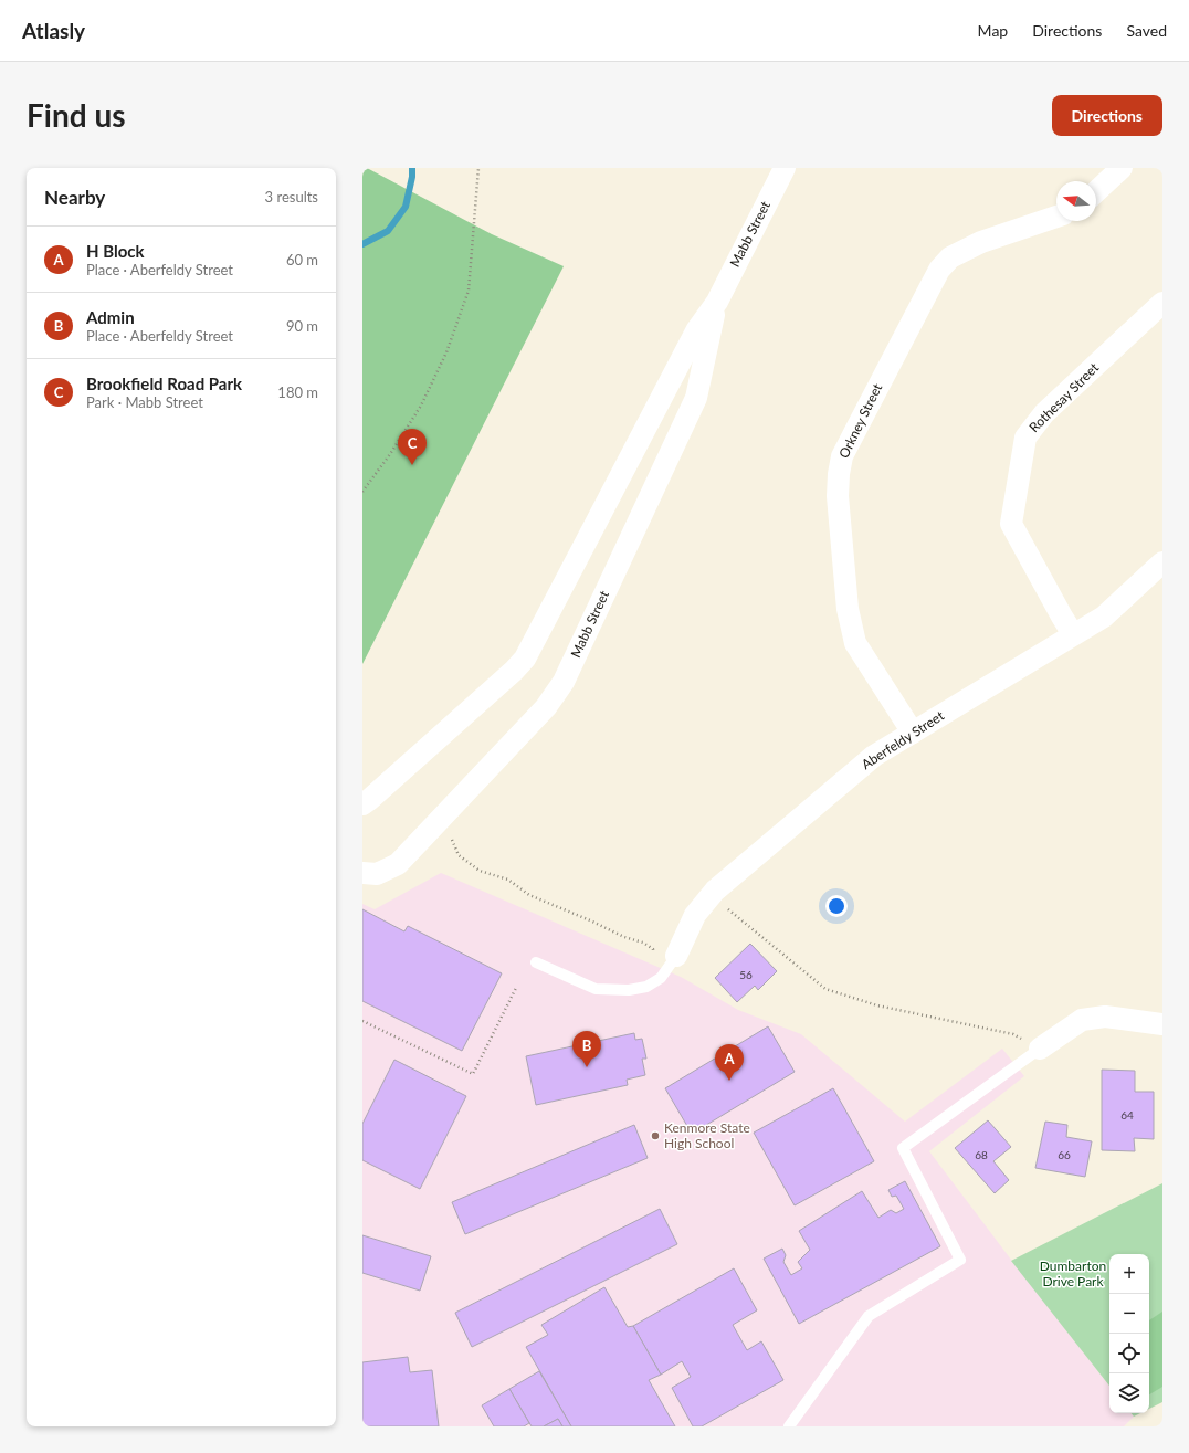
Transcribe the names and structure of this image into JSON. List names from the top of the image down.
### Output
{
  "streets": {
    "street": [
      "Mabb Street",
      "Rothesay Street",
      "Orkney Street",
      "Aberfeldy Street"
    ]
  },
  "crossings": [
    ["Rothesay Street", "Aberfeldy Street"],
    ["Orkney Street", "Aberfeldy Street"]
  ],
  "parks": ["Dumbarton Drive Park"],
  "places": ["Kenmore State High School"],
  "house_numbers": [
    "56",
    "64",
    "68",
    "66"
  ],
  "north": "left",
  "page": {
    "header": "Atlasly",
    "nav": ["Map", "Directions", "Saved"],
    "buttons": "Directions",
    "title": "Find us",
    "heading": ["Nearby", "3 results"],
    "list": [
      {
        "mark": "A",
        "name": "H Block",
        "note": "Place · Aberfeldy Street",
        "value": "60 m"
      },
      {
        "mark": "B",
        "name": "Admin",
        "note": "Place · Aberfeldy Street",
        "value": "90 m"
      },
      {
        "mark": "C",
        "name": "Brookfield Road Park",
        "note": "Park · Mabb Street",
        "value": "180 m"
      }
    ],
    "pins": ["C", "B", "A"],
    "map_buttons": ["+", "−"]
  }
}
